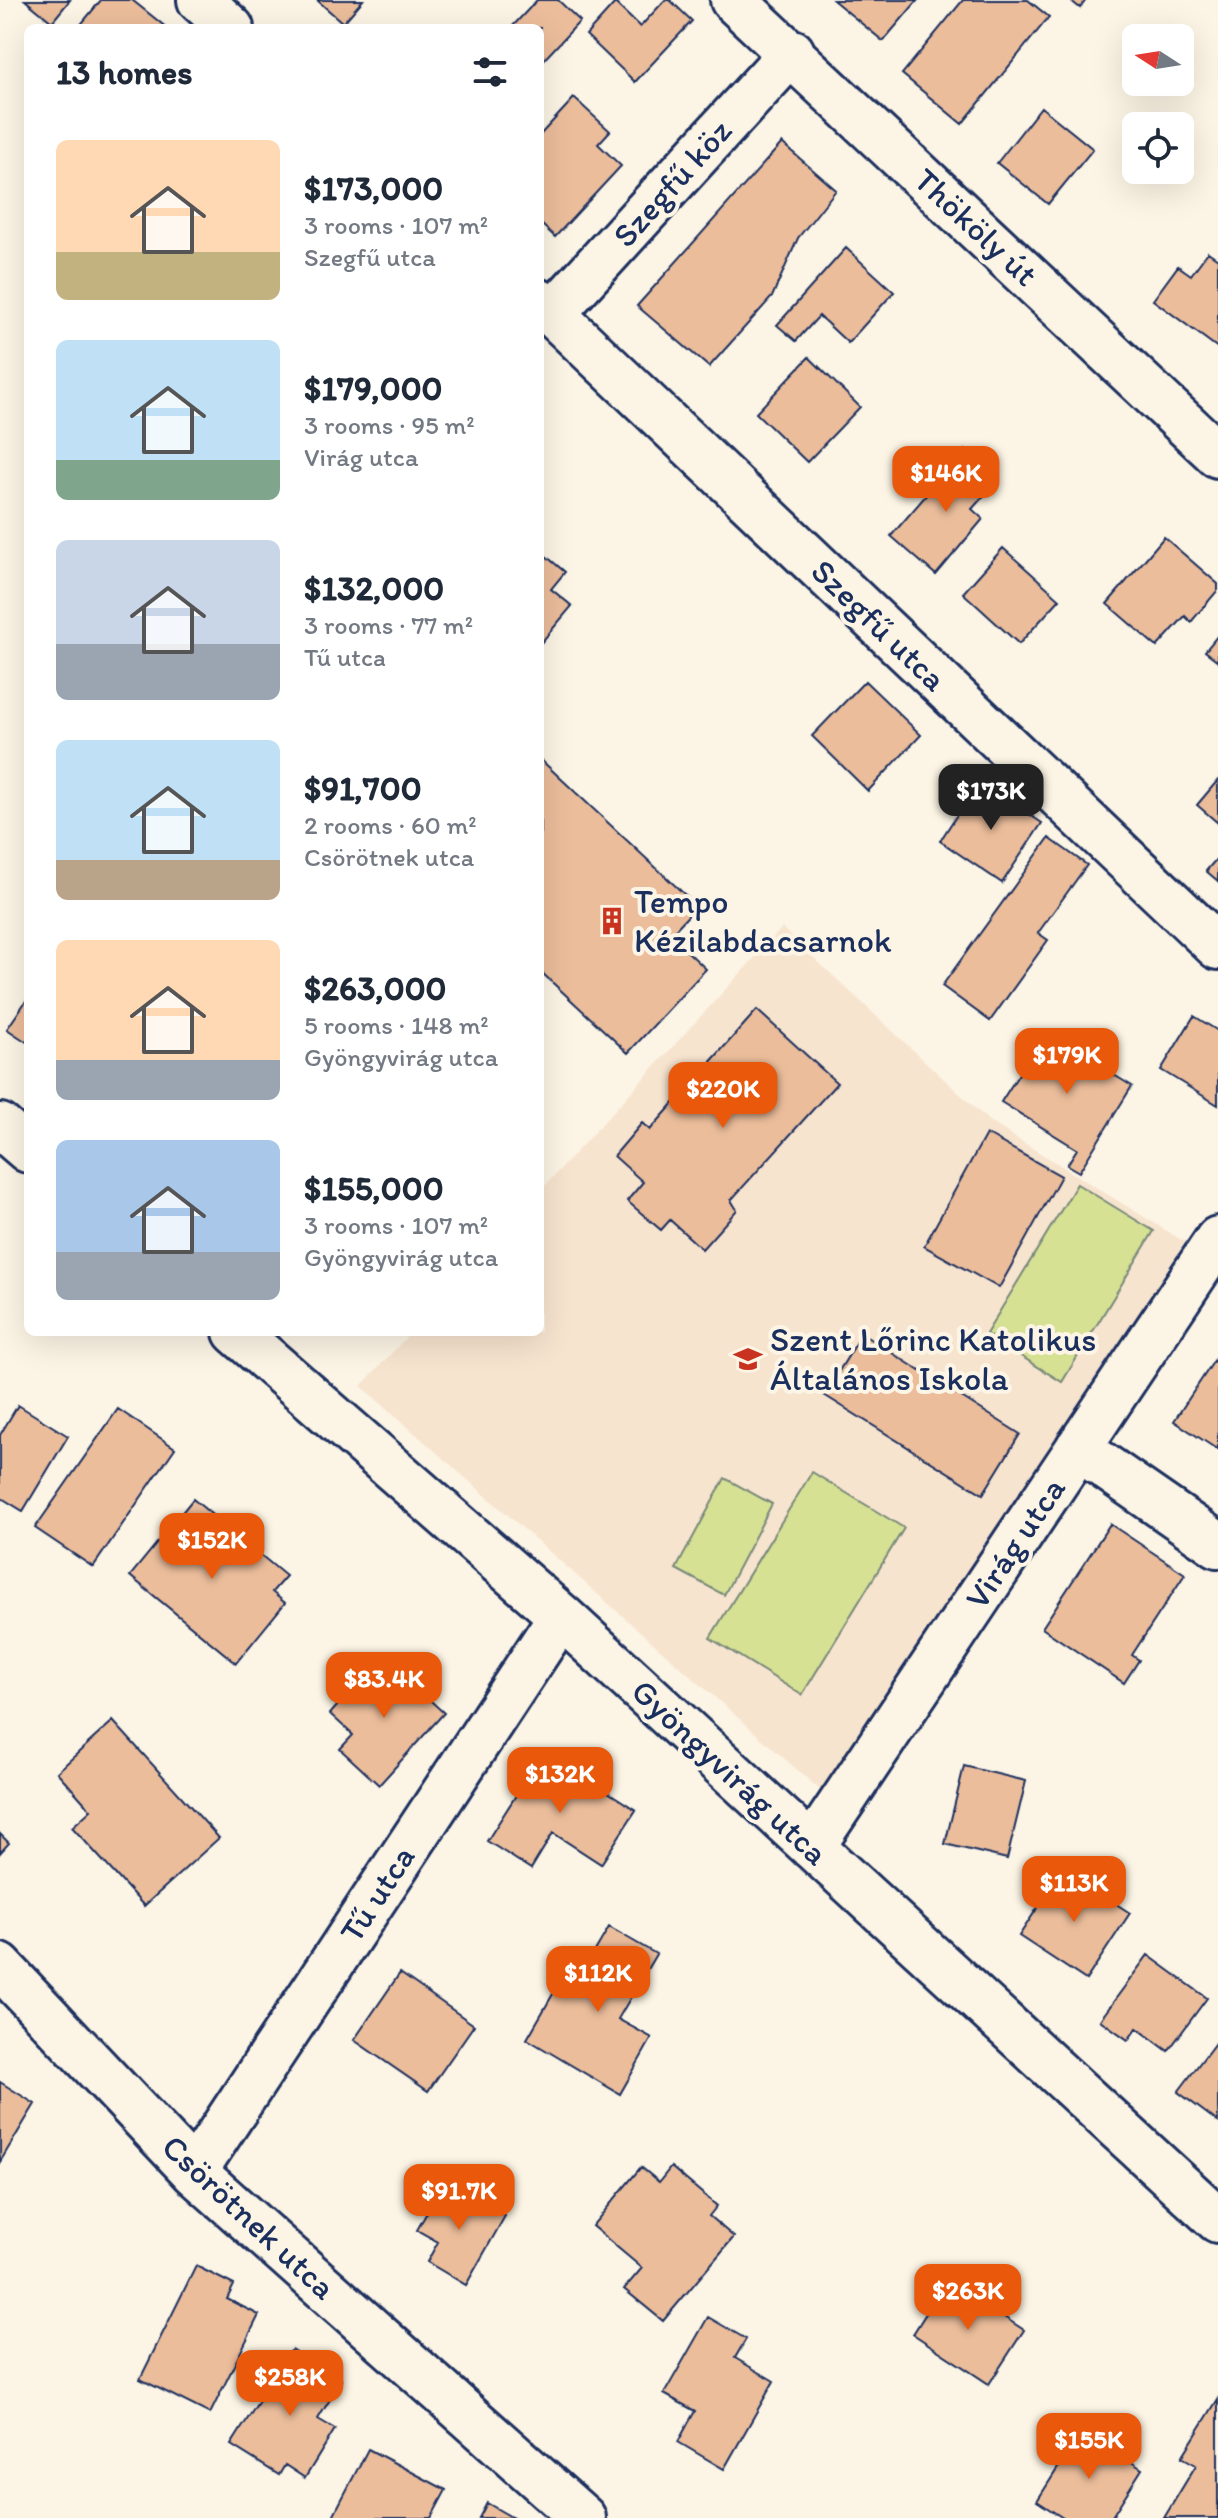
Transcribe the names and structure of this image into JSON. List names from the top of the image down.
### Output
{
  "streets": {
    "street": [
      "Szegfű köz",
      "Thököly út",
      "Szegfű utca",
      "Virág utca",
      "Gyöngyvirág utca",
      "Tű utca",
      "Csörötnek utca"
    ]
  },
  "crossings": [
    ["Szegfű köz", "Thököly út"],
    ["Szegfű köz", "Szegfű utca"],
    ["Virág utca", "Gyöngyvirág utca"],
    ["Gyöngyvirág utca", "Tű utca"],
    ["Tű utca", "Csörötnek utca"]
  ],
  "places": {
    "building": ["Tempo Kézilabdacsarnok"],
    "school or university": ["Szent Lőrinc Katolikus Általános Iskola"]
  },
  "north": "left",
  "page": {
    "heading": "13 homes",
    "list": [
      {
        "name": "$173,000",
        "note": "3 rooms · 107 m² · Szegfű utca"
      },
      {
        "name": "$179,000",
        "note": "3 rooms · 95 m² · Virág utca"
      },
      {
        "name": "$132,000",
        "note": "3 rooms · 77 m² · Tű utca"
      },
      {
        "name": "$91,700",
        "note": "2 rooms · 60 m² · Csörötnek utca"
      },
      {
        "name": "$263,000",
        "note": "5 rooms · 148 m² · Gyöngyvirág utca"
      },
      {
        "name": "$155,000",
        "note": "3 rooms · 107 m² · Gyöngyvirág utca"
      }
    ],
    "price": [
      "$146K",
      "$173K",
      "$179K",
      "$220K",
      "$152K",
      "$83.4K",
      "$132K",
      "$113K",
      "$112K",
      "$91.7K",
      "$263K",
      "$258K",
      "$155K"
    ]
  }
}
